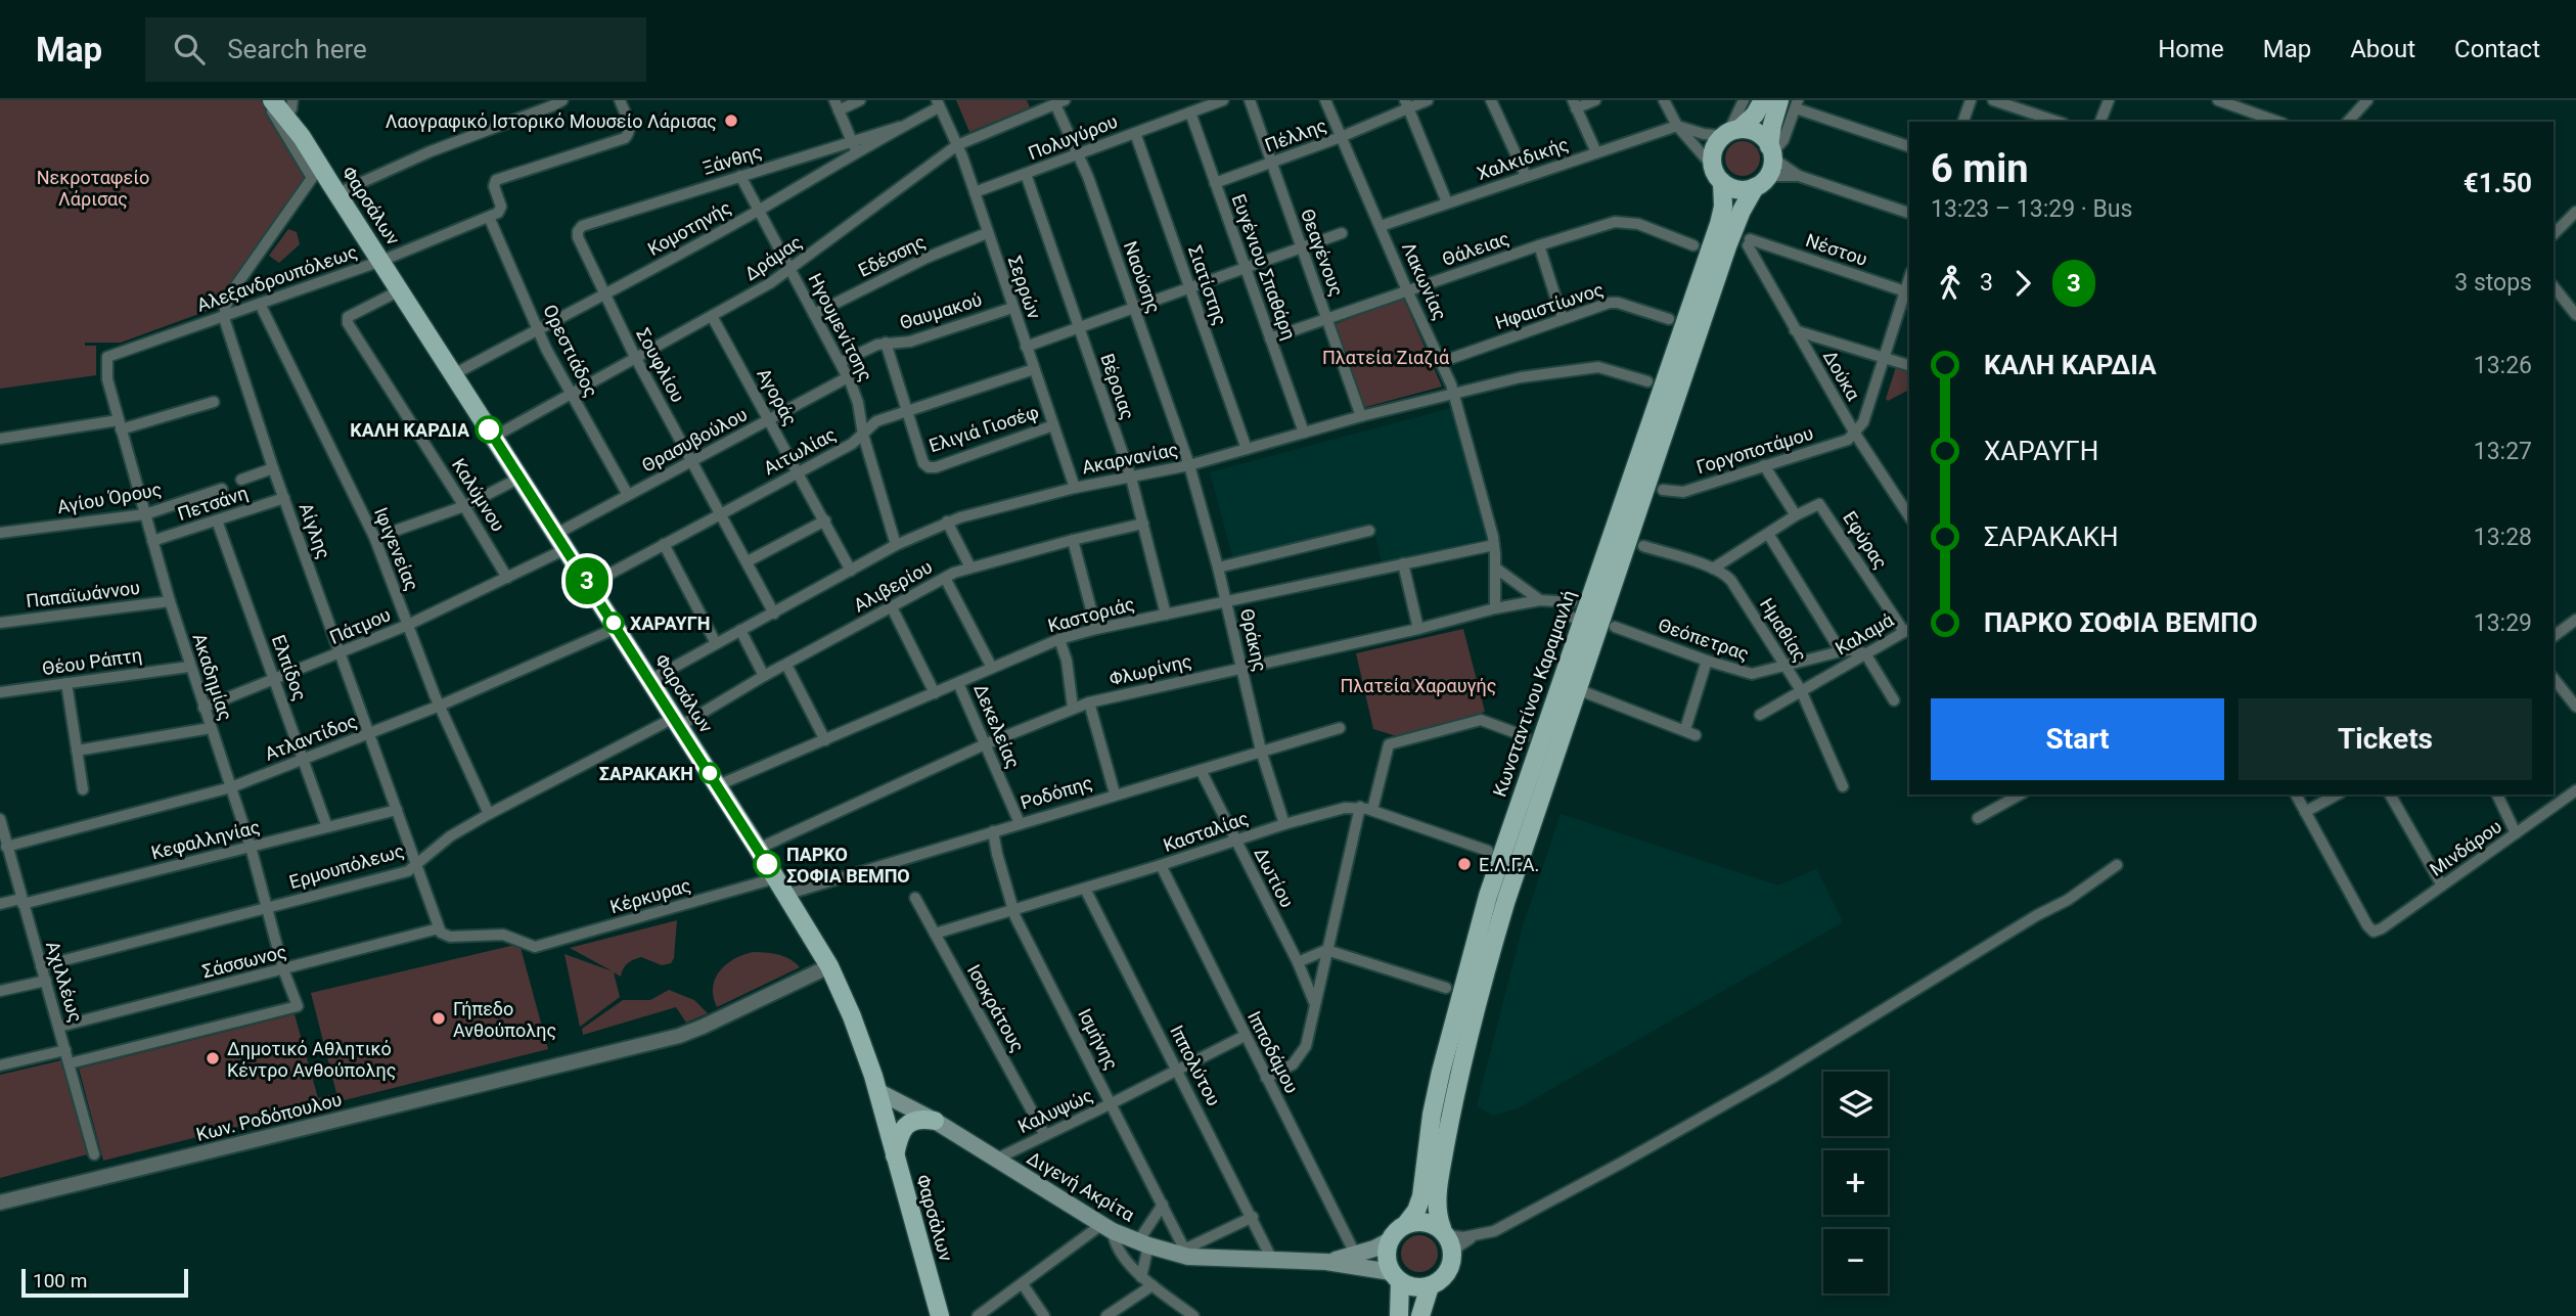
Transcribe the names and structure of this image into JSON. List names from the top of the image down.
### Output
{
  "streets": {
    "main road": ["Φαρσάλων", "Κωνσταντίνου Καραμανλή", "Διγενή Ακρίτα"],
    "street": [
      "Πέλλης",
      "Πολυγύρου",
      "Χαλκιδικής",
      "Ξάνθης",
      "Κομοτηνής",
      "Θάλειας",
      "Νέστου",
      "Θεαγένους",
      "Εδέσσης",
      "Δράμας",
      "Ευγένιου Σπαθάρη",
      "Ναούσης",
      "Αλεξανδρουπόλεως",
      "Λακωνίας",
      "Σιατίστης",
      "Σερρών",
      "Ηφαιστίωνος",
      "Θαυμακού",
      "Ηγουμενίτσης",
      "Ορεστιάδος",
      "Σουφλίου",
      "Δούκα",
      "Βέροιας",
      "Αγοράς",
      "Ελιγιά Γιοσέφ",
      "Θρασυβούλου",
      "Γοργοποτάμου",
      "Αιτωλίας",
      "Ακαρνανίας",
      "Καλύμνου",
      "Αγίου Όρους",
      "Πετσάνη",
      "Αίγλης",
      "Εφύρας",
      "Ιφιγενείας",
      "Αλιβερίου",
      "Παπαϊωάννου",
      "Καστοριάς",
      "Πάτμου",
      "Ημαθίας",
      "Καλαμά",
      "Θεόπετρας",
      "Θράκης",
      "Θέου Ράπτη",
      "Ελπίδος",
      "Φλωρίνης",
      "Ακαδημίας",
      "Δεκελείας",
      "Ατλαντίδος",
      "Ροδόπης",
      "Κασταλίας",
      "Κεφαλληνίας",
      "Μινδάρου",
      "Ερμουπόλεως",
      "Δωτίου",
      "Κέρκυρας",
      "Σάσσωνος",
      "Αχιλλέως",
      "Ισοκράτους",
      "Ισμήνης",
      "Ιπποδάμου",
      "Ιππολύτου",
      "Καλυψώς",
      "Κων. Ροδόπουλου"
    ]
  },
  "crossings": [
    ["Πέλλης", "Θεαγένους"],
    ["Πέλλης", "Ευγένιου Σπαθάρη"],
    ["Πέλλης", "Λακωνίας"],
    ["Πολυγύρου", "Ευγένιου Σπαθάρη"],
    ["Πολυγύρου", "Ναούσης"],
    ["Πολυγύρου", "Σιατίστης"],
    ["Πολυγύρου", "Σερρών"],
    ["Πολυγύρου", "Βέροιας"],
    ["Χαλκιδικής", "Λακωνίας"],
    ["Ξάνθης", "Κομοτηνής"],
    ["Ξάνθης", "Ηγουμενίτσης"],
    ["Ξάνθης", "Σουφλίου"],
    ["Φαρσάλων", "Κομοτηνής"],
    ["Φαρσάλων", "Δράμας"],
    ["Φαρσάλων", "Αλεξανδρουπόλεως"],
    ["Φαρσάλων", "Θρασυβούλου"],
    ["Φαρσάλων", "Αιτωλίας"],
    ["Φαρσάλων", "Ακαρνανίας"],
    ["Φαρσάλων", "Καλύμνου"],
    ["Φαρσάλων", "Αλιβερίου"],
    ["Φαρσάλων", "Καστοριάς"],
    ["Φαρσάλων", "Πάτμου"],
    ["Φαρσάλων", "Φλωρίνης"],
    ["Φαρσάλων", "Ατλαντίδος"],
    ["Φαρσάλων", "Ροδόπης"],
    ["Φαρσάλων", "Ερμουπόλεως"],
    ["Φαρσάλων", "Κέρκυρας"],
    ["Φαρσάλων", "Κων. Ροδόπουλου"],
    ["Φαρσάλων", "Διγενή Ακρίτα"],
    ["Κομοτηνής", "Σερρών"],
    ["Κομοτηνής", "Ηγουμενίτσης"],
    ["Κομοτηνής", "Ορεστιάδος"],
    ["Κομοτηνής", "Σουφλίου"],
    ["Θάλειας", "Θεαγένους"],
    ["Θάλειας", "Ευγένιου Σπαθάρη"],
    ["Θάλειας", "Λακωνίας"],
    ["Νέστου", "Δούκα"],
    ["Θεαγένους", "Ακαρνανίας"],
    ["Εδέσσης", "Σερρών"],
    ["Εδέσσης", "Ηγουμενίτσης"],
    ["Δράμας", "Ναούσης"],
    ["Δράμας", "Σερρών"],
    ["Δράμας", "Ηγουμενίτσης"],
    ["Δράμας", "Ορεστιάδος"],
    ["Δράμας", "Σουφλίου"],
    ["Δράμας", "Αγοράς"],
    ["Ευγένιου Σπαθάρη", "Ακαρνανίας"],
    ["Ναούσης", "Ακαρνανίας"],
    ["Ναούσης", "Θράκης"],
    ["Αλεξανδρουπόλεως", "Ορεστιάδος"],
    ["Αλεξανδρουπόλεως", "Αίγλης"],
    ["Αλεξανδρουπόλεως", "Ιφιγενείας"],
    ["Αλεξανδρουπόλεως", "Ακαδημίας"],
    ["Λακωνίας", "Ηφαιστίωνος"],
    ["Λακωνίας", "Ακαρνανίας"],
    ["Λακωνίας", "Καστοριάς"],
    ["Λακωνίας", "Φλωρίνης"],
    ["Σιατίστης", "Ακαρνανίας"],
    ["Σερρών", "Θαυμακού"],
    ["Σερρών", "Ελιγιά Γιοσέφ"],
    ["Σερρών", "Αιτωλίας"],
    ["Σερρών", "Ακαρνανίας"],
    ["Θαυμακού", "Ηγουμενίτσης"],
    ["Θαυμακού", "Ελιγιά Γιοσέφ"],
    ["Ηγουμενίτσης", "Θρασυβούλου"],
    ["Ηγουμενίτσης", "Αιτωλίας"],
    ["Ηγουμενίτσης", "Ακαρνανίας"],
    ["Ορεστιάδος", "Θρασυβούλου"],
    ["Σουφλίου", "Θρασυβούλου"],
    ["Σουφλίου", "Αιτωλίας"],
    ["Σουφλίου", "Ακαρνανίας"],
    ["Δούκα", "Γοργοποτάμου"],
    ["Βέροιας", "Ακαρνανίας"],
    ["Βέροιας", "Αλιβερίου"],
    ["Βέροιας", "Καστοριάς"],
    ["Αγοράς", "Θρασυβούλου"],
    ["Αγοράς", "Αιτωλίας"],
    ["Αγοράς", "Ακαρνανίας"],
    ["Ελιγιά Γιοσέφ", "Αιτωλίας"],
    ["Θρασυβούλου", "Πάτμου"],
    ["Ακαρνανίας", "Θράκης"],
    ["Καλύμνου", "Πάτμου"],
    ["Αγίου Όρους", "Ακαδημίας"],
    ["Πετσάνη", "Αίγλης"],
    ["Πετσάνη", "Ελπίδος"],
    ["Πετσάνη", "Ακαδημίας"],
    ["Αίγλης", "Πάτμου"],
    ["Αίγλης", "Ατλαντίδος"],
    ["Αίγλης", "Κεφαλληνίας"],
    ["Αίγλης", "Ερμουπόλεως"],
    ["Αίγλης", "Κέρκυρας"],
    ["Αίγλης", "Σάσσωνος"],
    ["Εφύρας", "Καλαμά"],
    ["Ιφιγενείας", "Πάτμου"],
    ["Ιφιγενείας", "Ατλαντίδος"],
    ["Ιφιγενείας", "Ερμουπόλεως"],
    ["Αλιβερίου", "Ερμουπόλεως"],
    ["Παπαϊωάννου", "Ακαδημίας"],
    ["Καστοριάς", "Θράκης"],
    ["Καστοριάς", "Δεκελείας"],
    ["Πάτμου", "Ελπίδος"],
    ["Πάτμου", "Ακαδημίας"],
    ["Ημαθίας", "Καλαμά"],
    ["Ημαθίας", "Θεόπετρας"],
    ["Καλαμά", "Θεόπετρας"],
    ["Θράκης", "Φλωρίνης"],
    ["Θράκης", "Ροδόπης"],
    ["Θράκης", "Κασταλίας"],
    ["Θέου Ράπτη", "Ακαδημίας"],
    ["Ελπίδος", "Ατλαντίδος"],
    ["Ελπίδος", "Κεφαλληνίας"],
    ["Φλωρίνης", "Δεκελείας"],
    ["Ακαδημίας", "Ατλαντίδος"],
    ["Ακαδημίας", "Κεφαλληνίας"],
    ["Ακαδημίας", "Ερμουπόλεως"],
    ["Ακαδημίας", "Σάσσωνος"],
    ["Ακαδημίας", "Αχιλλέως"],
    ["Κωνσταντίνου Καραμανλή", "Διγενή Ακρίτα"],
    ["Δεκελείας", "Ροδόπης"],
    ["Ατλαντίδος", "Αχιλλέως"],
    ["Ροδόπης", "Δωτίου"],
    ["Ροδόπης", "Κέρκυρας"],
    ["Ροδόπης", "Ισμήνης"],
    ["Κασταλίας", "Δωτίου"],
    ["Κασταλίας", "Ισοκράτους"],
    ["Κασταλίας", "Ισμήνης"],
    ["Κασταλίας", "Ιπποδάμου"],
    ["Κασταλίας", "Ιππολύτου"],
    ["Κεφαλληνίας", "Αχιλλέως"],
    ["Ερμουπόλεως", "Αχιλλέως"],
    ["Κέρκυρας", "Σάσσωνος"],
    ["Σάσσωνος", "Αχιλλέως"],
    ["Ισοκράτους", "Καλυψώς"],
    ["Ισμήνης", "Καλυψώς"],
    ["Ισμήνης", "Διγενή Ακρίτα"],
    ["Ιπποδάμου", "Καλυψώς"],
    ["Ιπποδάμου", "Διγενή Ακρίτα"],
    ["Ιππολύτου", "Καλυψώς"],
    ["Ιππολύτου", "Διγενή Ακρίτα"],
    ["Καλυψώς", "Διγενή Ακρίτα"]
  ],
  "parks": ["Νεκροταφείο Λάρισας", "Πλατεία Ζιαζιά", "Πλατεία Χαραυγής"],
  "places": [
    "Λαογραφικό Ιστορικό Μουσείο Λάρισας",
    "ΚΑΛΗ ΚΑΡΔΙΑ",
    "ΧΑΡΑΥΓΗ",
    "ΣΑΡΑΚΑΚΗ",
    "ΠΑΡΚΟ ΣΟΦΙΑ ΒΕΜΠΟ",
    "Ε.Λ.Γ.Α.",
    "Γήπεδο Ανθούπολης",
    "Δημοτικό Αθλητικό Κέντρο Ανθούπολης"
  ],
  "lines": ["bus line 3"],
  "scale_bar": "100 m",
  "page": {
    "header": "Map",
    "search": "Search here",
    "nav": [
      "Home",
      "Map",
      "About",
      "Contact"
    ],
    "on_map": "3",
    "heading": ["6 min", "13:23 – 13:29 · Bus", "€1.50"],
    "legs": ["3", "3", "3 stops"],
    "list": [
      {
        "name": "ΚΑΛΗ ΚΑΡΔΙΑ",
        "value": "13:26"
      },
      {
        "name": "ΧΑΡΑΥΓΗ",
        "value": "13:27"
      },
      {
        "name": "ΣΑΡΑΚΑΚΗ",
        "value": "13:28"
      },
      {
        "name": "ΠΑΡΚΟ ΣΟΦΙΑ ΒΕΜΠΟ",
        "value": "13:29"
      }
    ],
    "buttons": ["Start", "Tickets"],
    "map_buttons": ["+", "−"],
    "scale": "100 m"
  }
}
